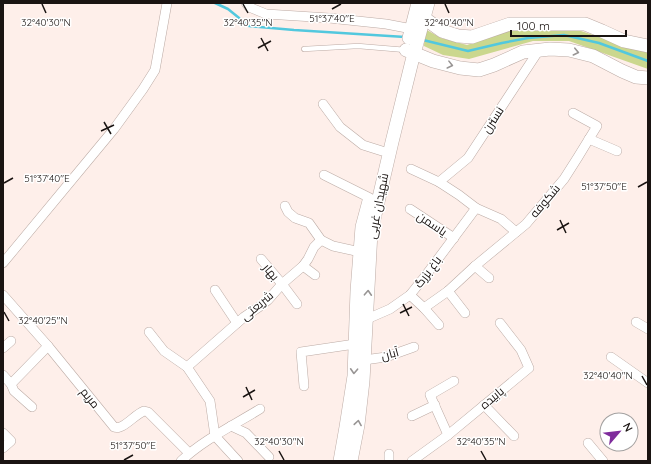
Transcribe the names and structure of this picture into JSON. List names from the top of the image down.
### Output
{
  "streets": {
    "main road": ["شهیدان غربی"],
    "street": [
      "نسترن",
      "شکوفه",
      "یاسمن",
      "بهار",
      "باغ بزرگ",
      "شریعتی",
      "آبان",
      "مریم",
      "پابیده"
    ]
  },
  "crossings": [
    ["شهیدان غربی", "باغ بزرگ"],
    ["شهیدان غربی", "آبان"],
    ["یاسمن", "باغ بزرگ"],
    ["بهار", "شریعتی"]
  ],
  "scale_bar": "100 m",
  "north": "top right",
  "coordinates": [
    "51°37'40\"E",
    "32°40'30\"N",
    "32°40'35\"N",
    "32°40'40\"N",
    "51°37'50\"E",
    "32°40'25\"N"
  ]
}
